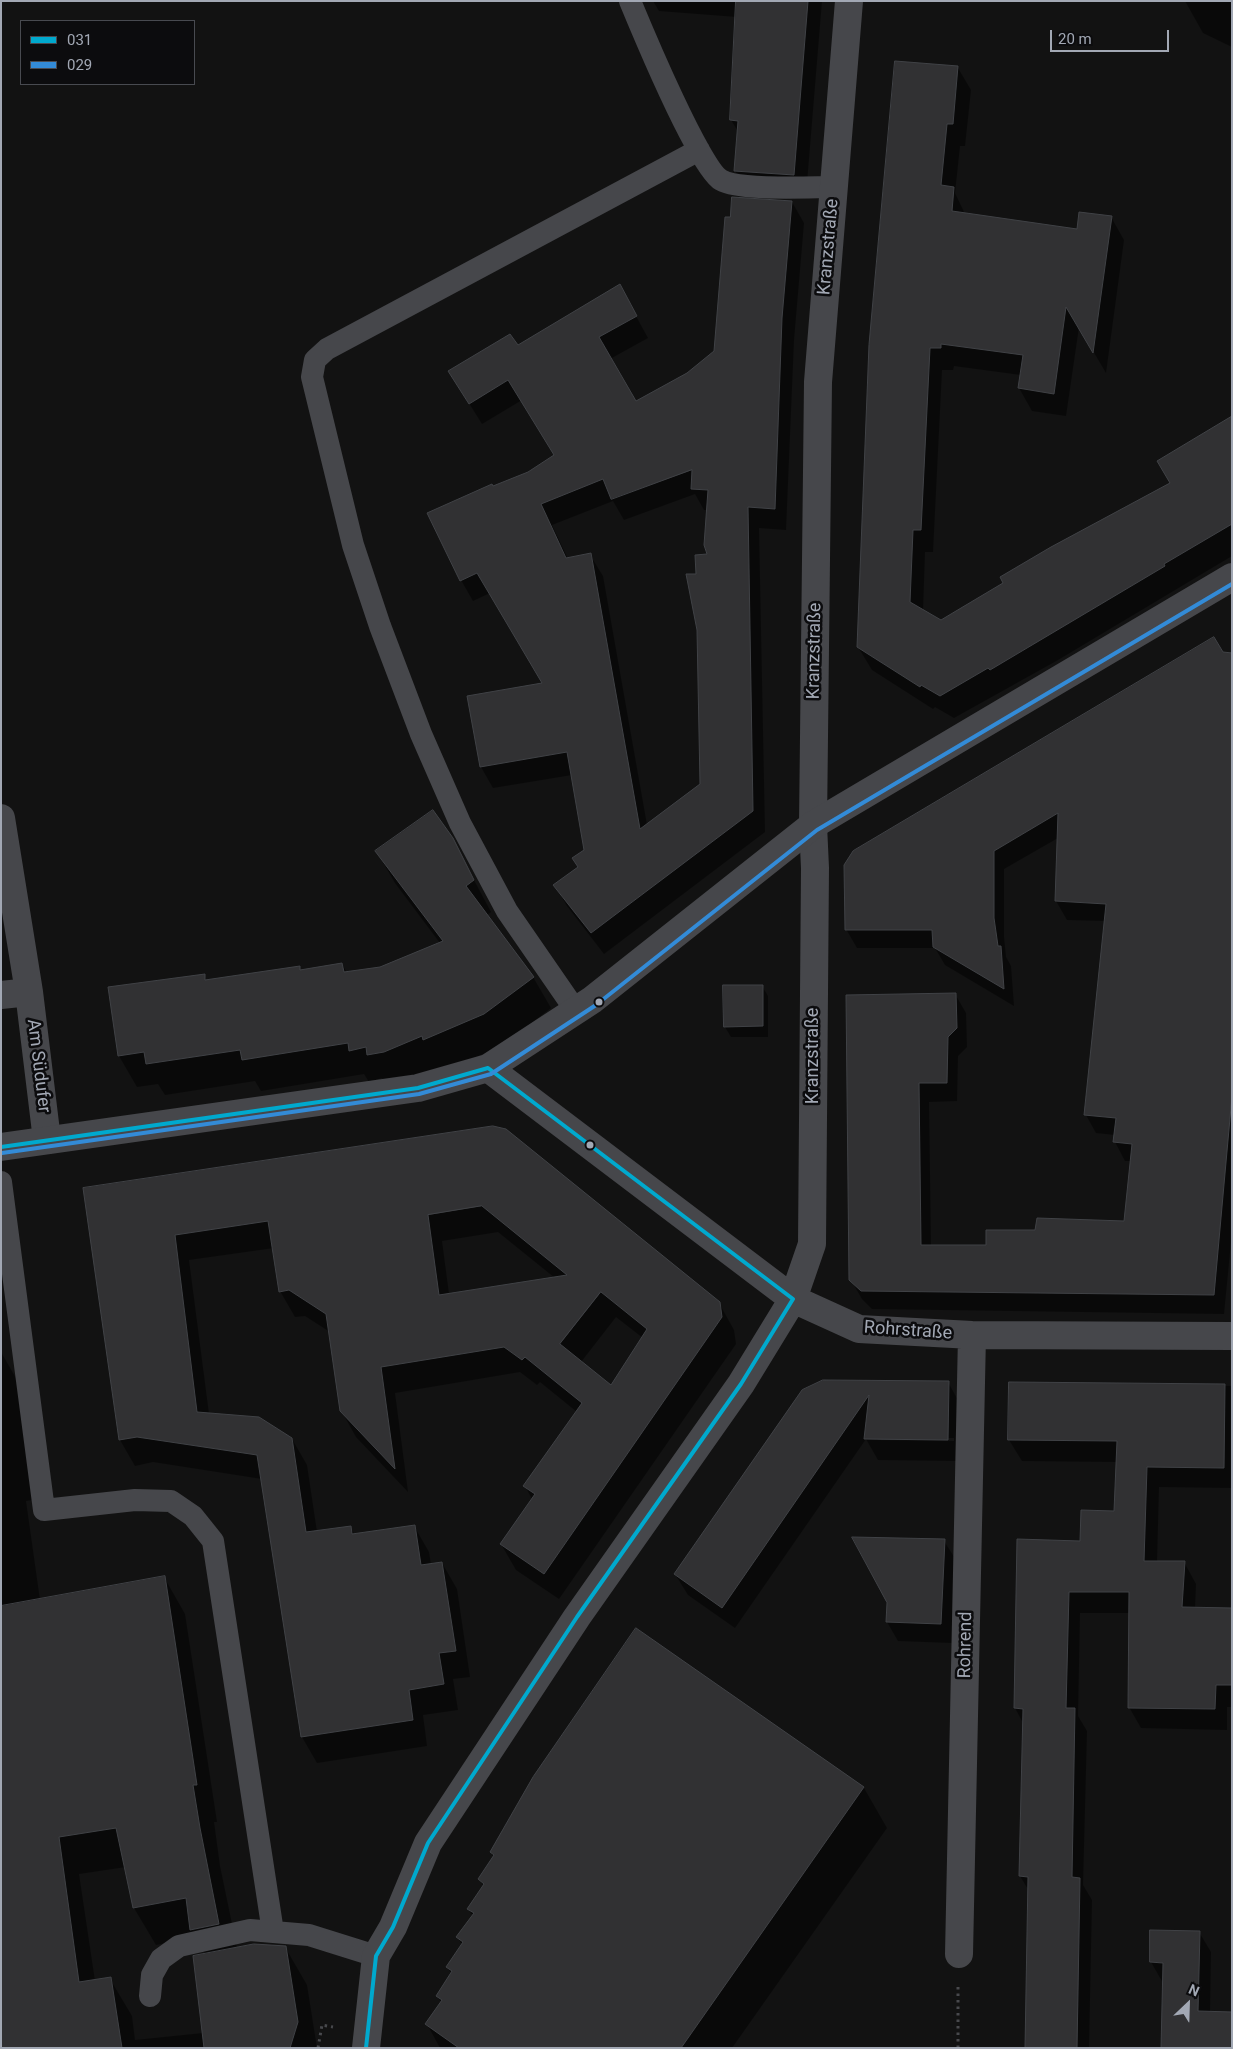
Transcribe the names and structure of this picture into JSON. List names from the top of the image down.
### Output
{
  "streets": {
    "street": [
      "Kranzstraße",
      "Am Südufer",
      "Rohrstraße",
      "Rohrend"
    ]
  },
  "crossings": [
    ["Kranzstraße", "Rohrstraße"],
    ["Rohrstraße", "Rohrend"]
  ],
  "lines": ["transit line 029", "transit line 031"],
  "legend": ["031", "029"],
  "scale_bar": "20 m",
  "north": "top right"
}
